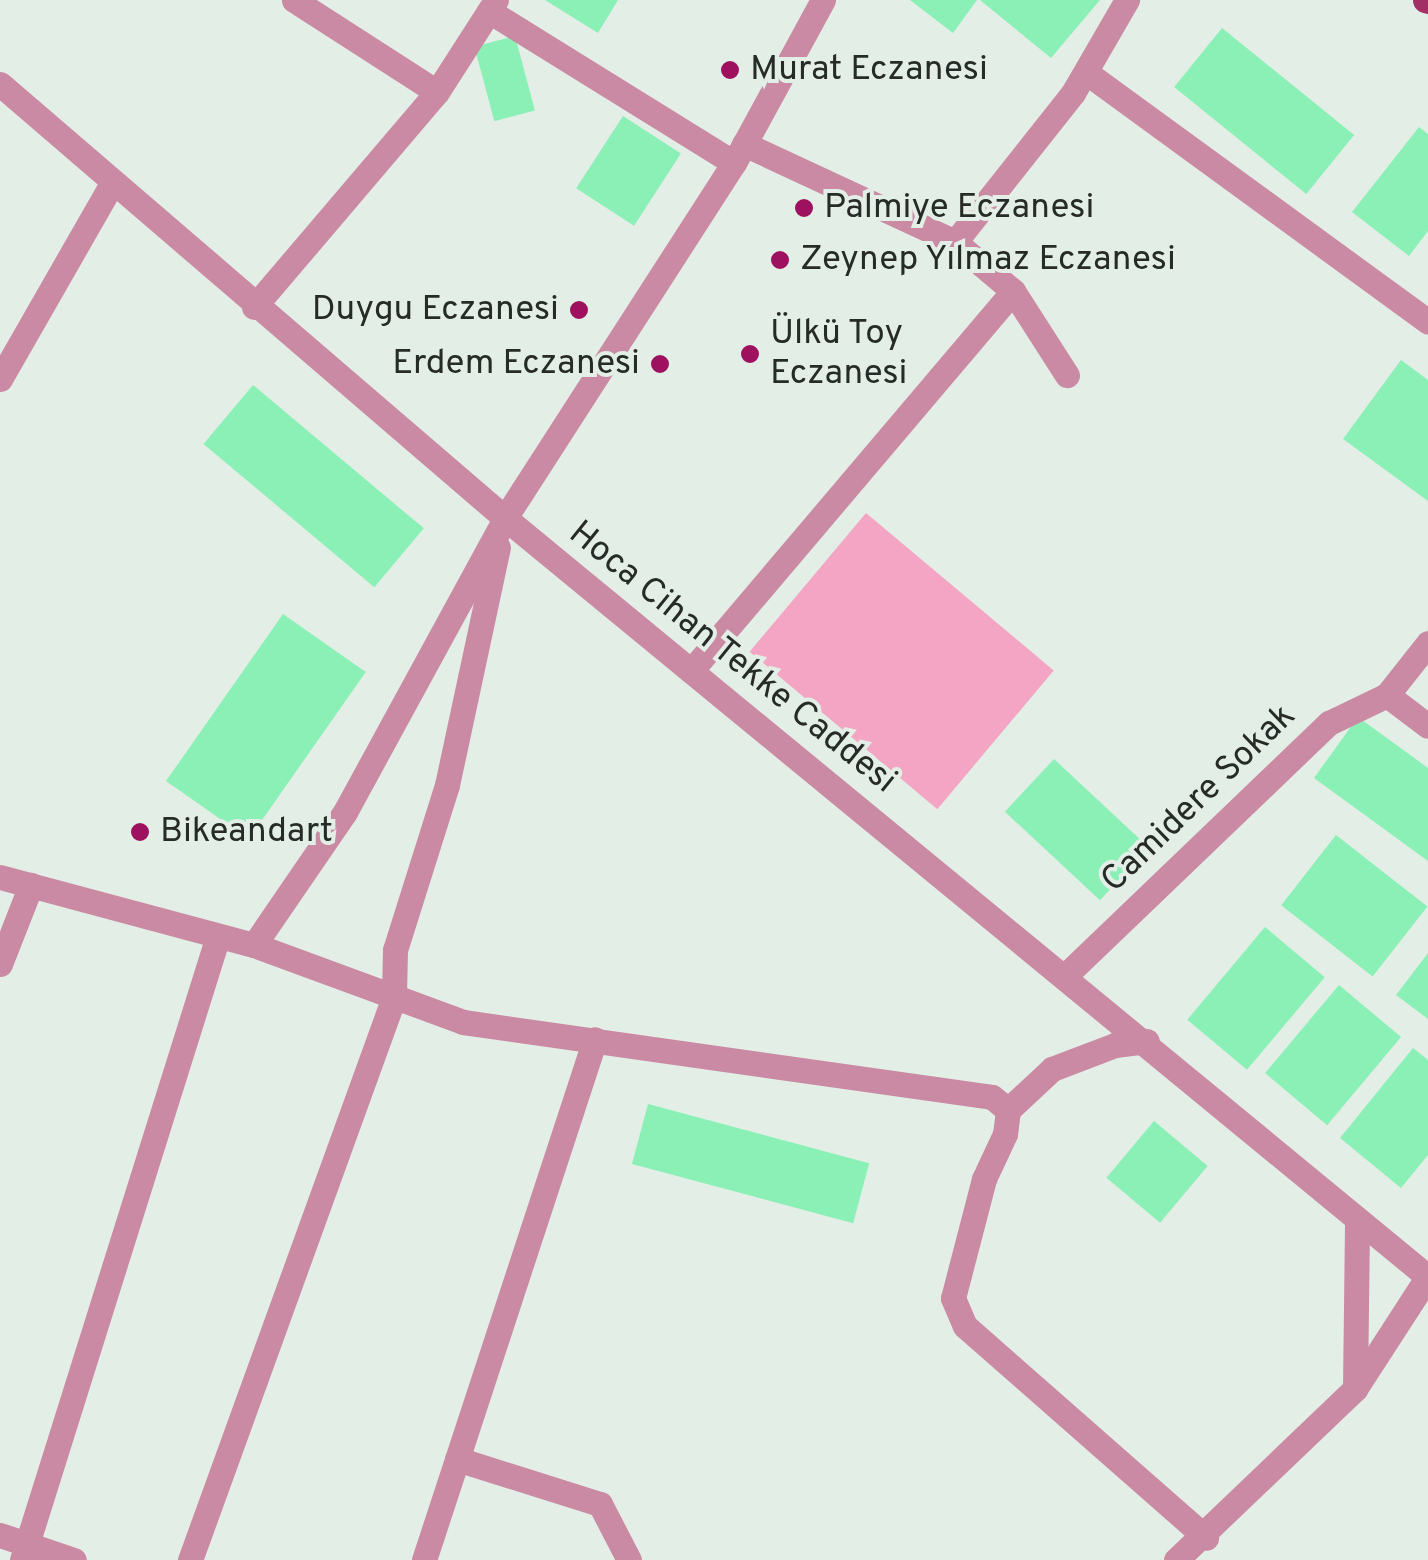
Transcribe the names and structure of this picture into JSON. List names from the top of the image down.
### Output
{
  "streets": {
    "street": ["Hoca Cihan Tekke Caddesi", "Camidere Sokak"]
  },
  "crossings": [
    ["Hoca Cihan Tekke Caddesi", "Camidere Sokak"]
  ],
  "places": [
    "Murat Eczanesi",
    "Palmiye Eczanesi",
    "Zeynep Yılmaz Eczanesi",
    "Duygu Eczanesi",
    "Ülkü Toy Eczanesi",
    "Erdem Eczanesi",
    "Bikeandart"
  ]
}
